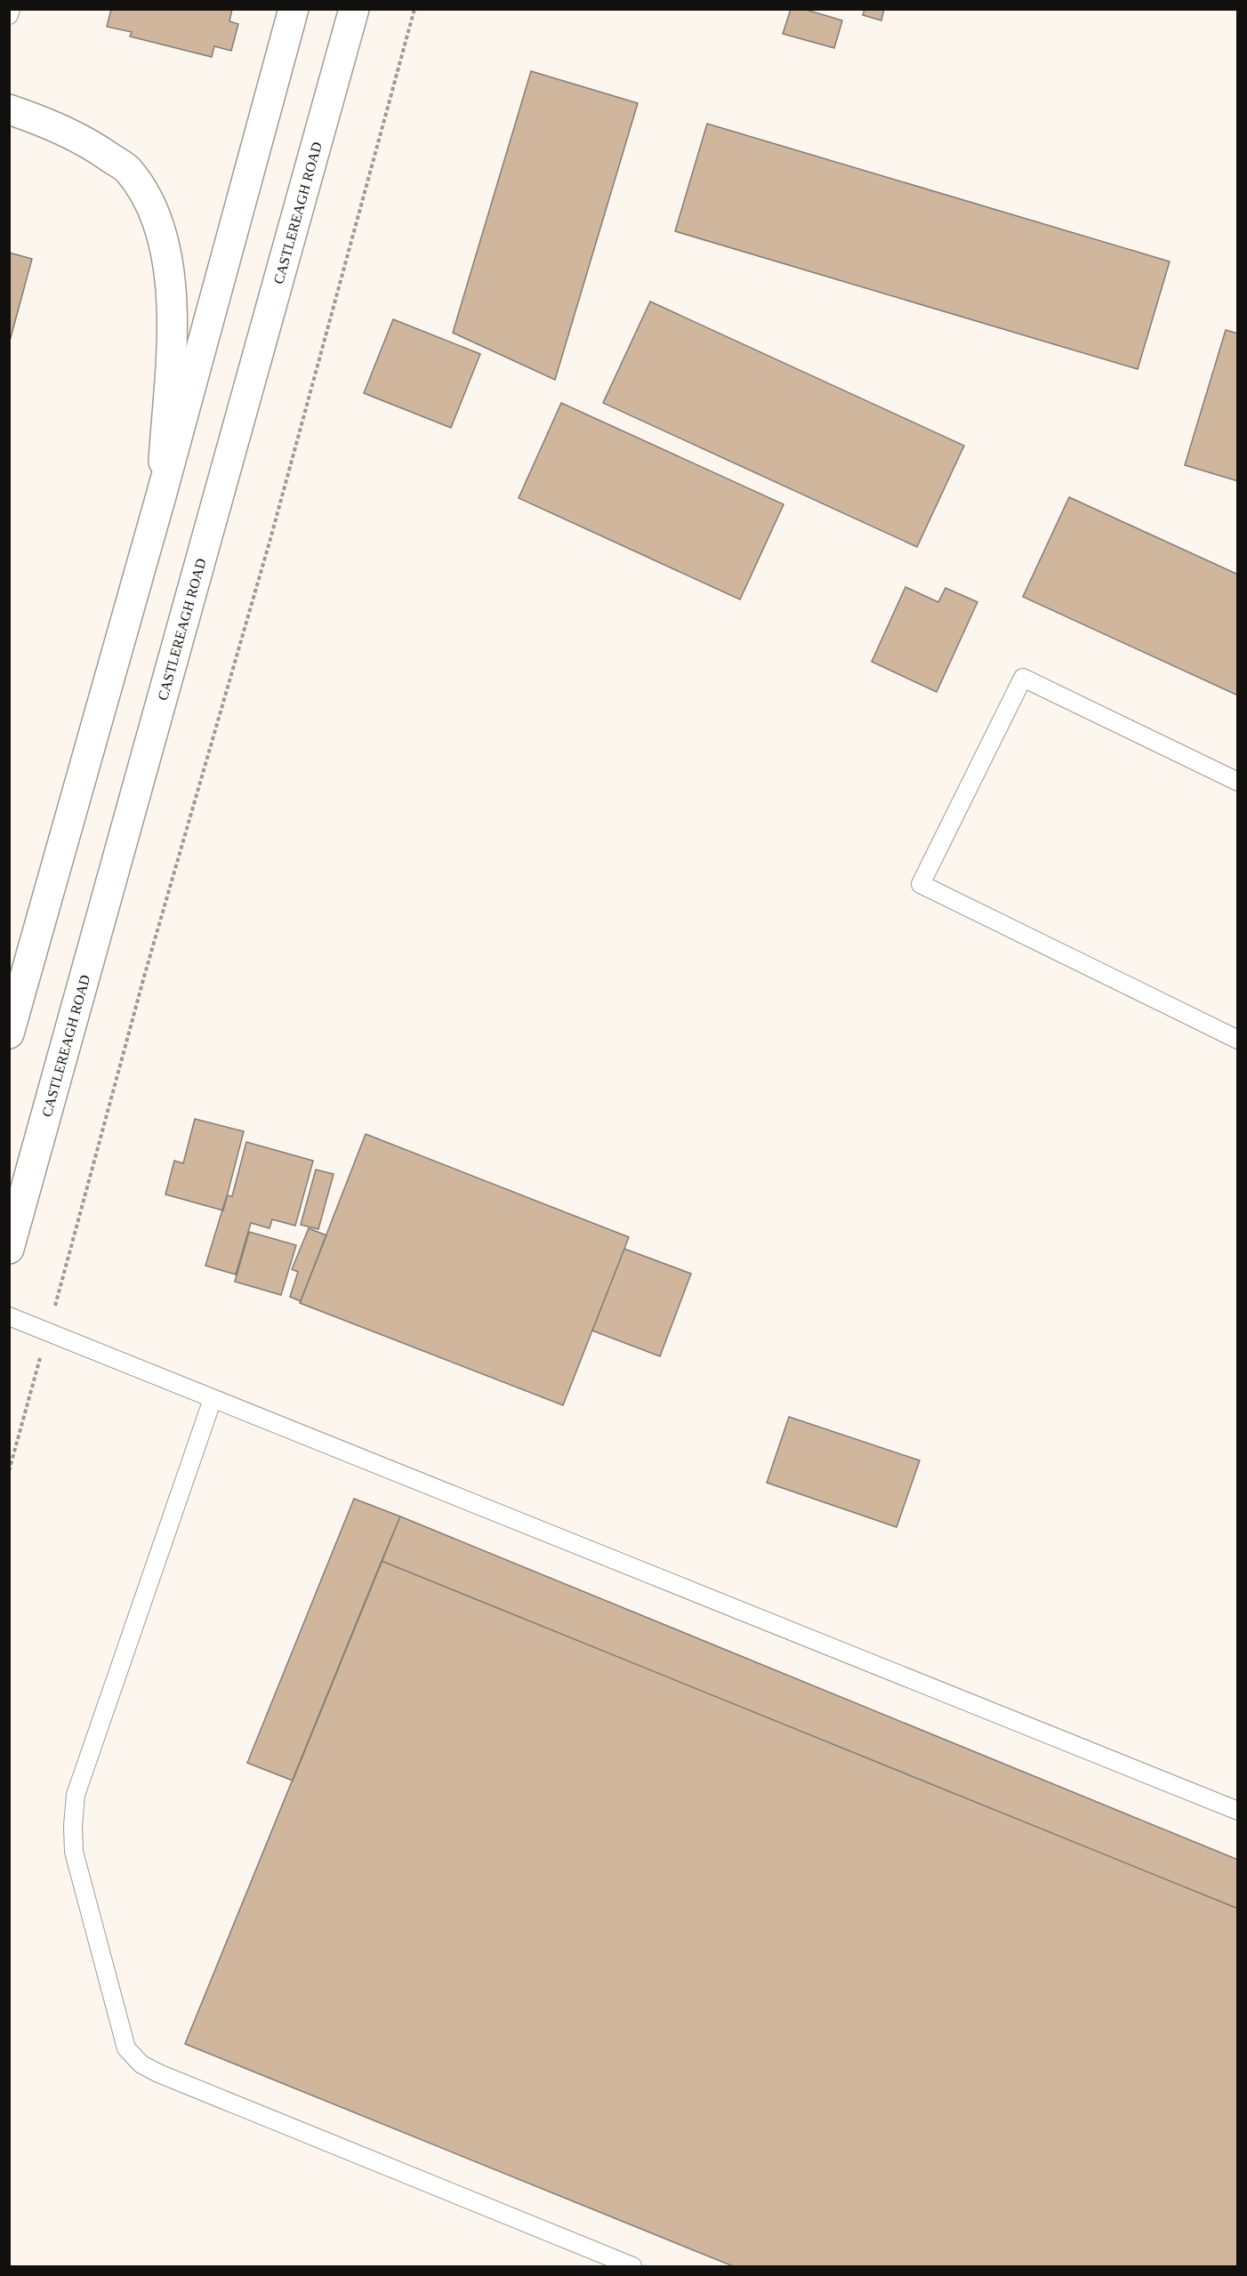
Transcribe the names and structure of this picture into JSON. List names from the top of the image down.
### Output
{
  "streets": {
    "main road": ["CASTLEREAGH ROAD"]
  }
}
